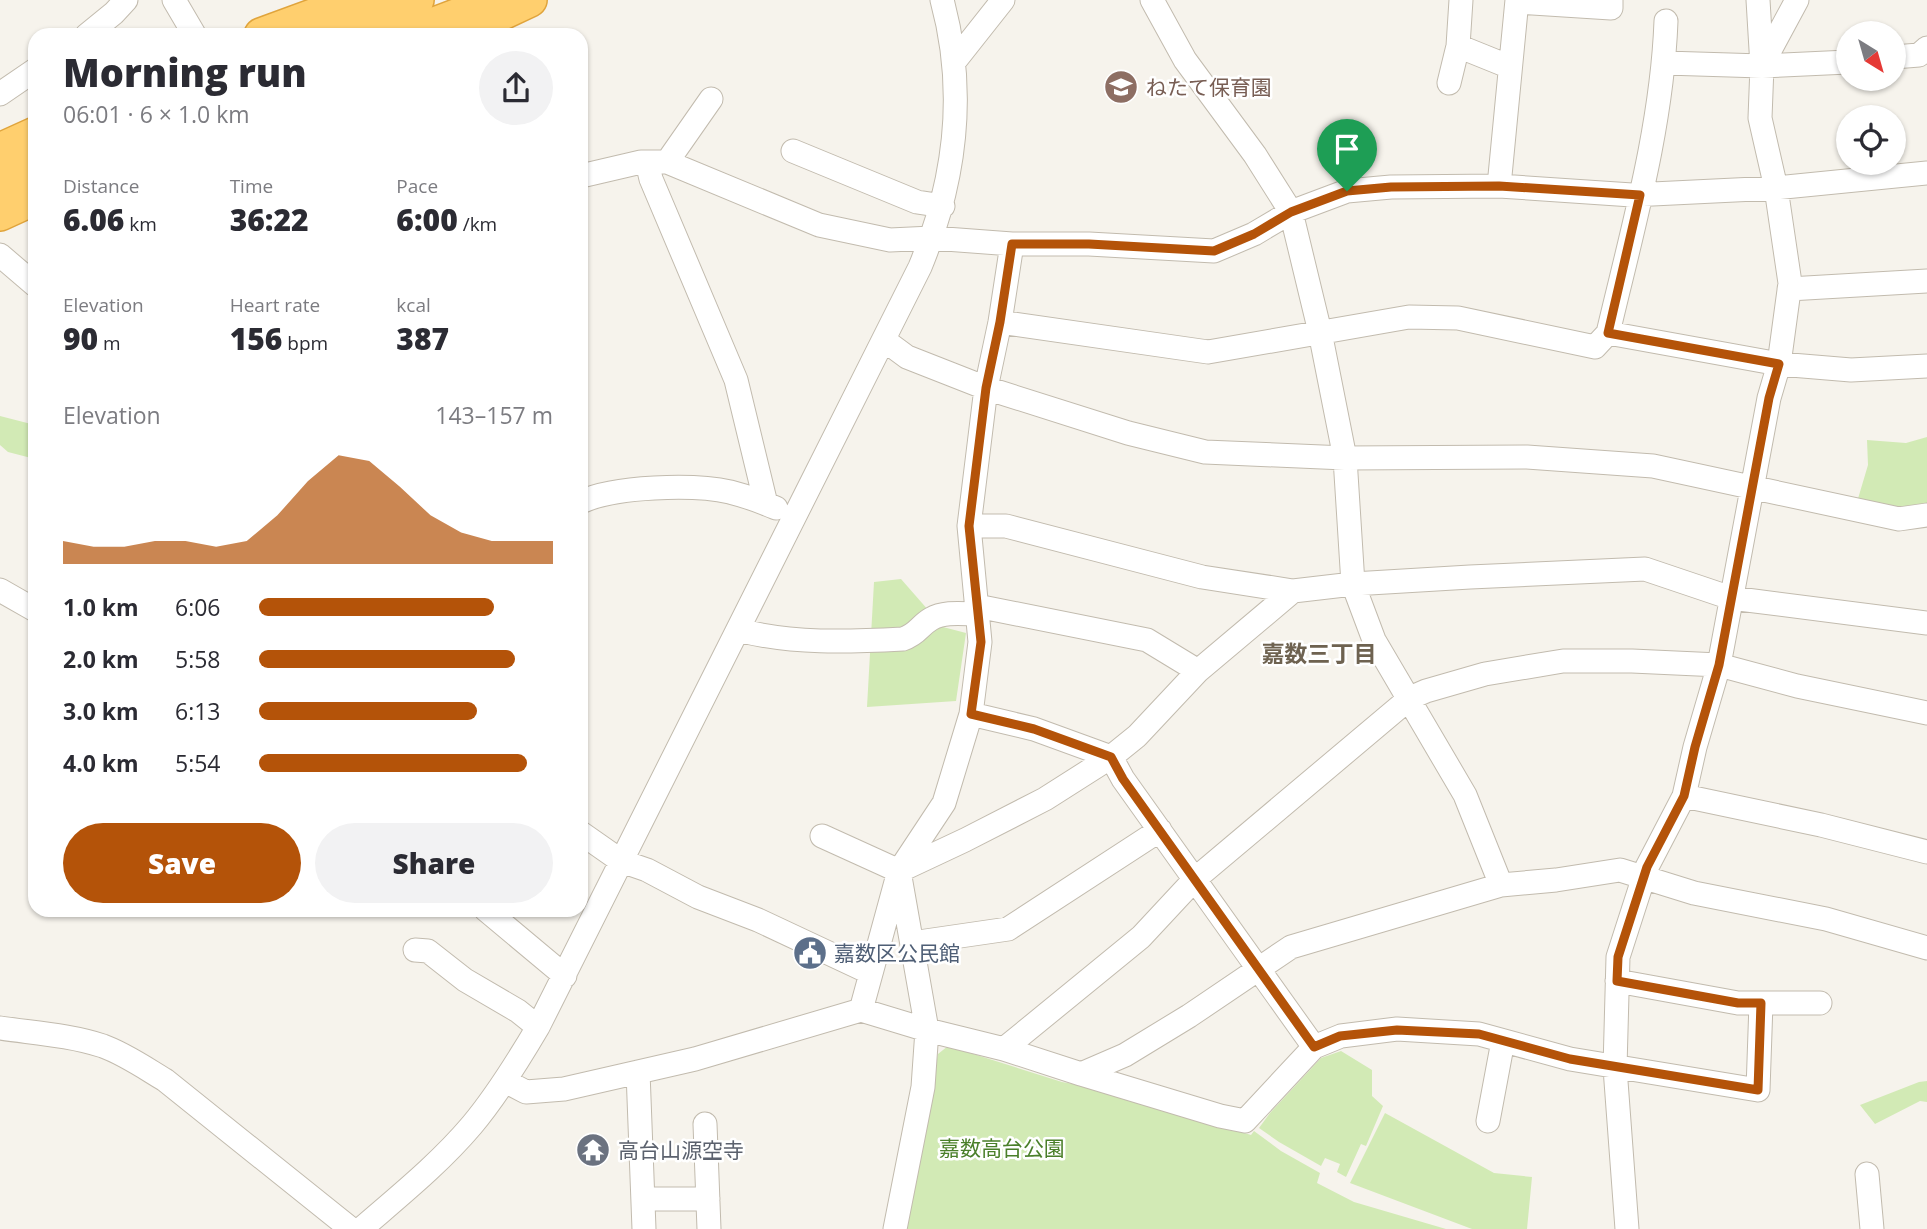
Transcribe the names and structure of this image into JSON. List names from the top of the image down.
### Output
{
  "districts": ["嘉数三丁目"],
  "parks": ["嘉数高台公園"],
  "places": {
    "school or university": ["ねたて保育園"],
    "public building": ["嘉数区公民館"],
    "temple": ["高台山源空寺"]
  },
  "north": "bottom right",
  "page": {
    "heading": ["Morning run", "06:01 · 6 × 1.0 km"],
    "stats": [
      ["Distance", "6.06 km"],
      ["Time", "36:22"],
      ["Pace", "6:00 /km"],
      ["Elevation", "90 m"],
      ["Heart rate", "156 bpm"],
      ["kcal", "387"]
    ],
    "chart": ["Elevation", "143–157 m"],
    "list": [
      {
        "name": "1.0 km",
        "note": "6:06"
      },
      {
        "name": "2.0 km",
        "note": "5:58"
      },
      {
        "name": "3.0 km",
        "note": "6:13"
      },
      {
        "name": "4.0 km",
        "note": "5:54"
      }
    ],
    "buttons": ["Save", "Share"]
  }
}
